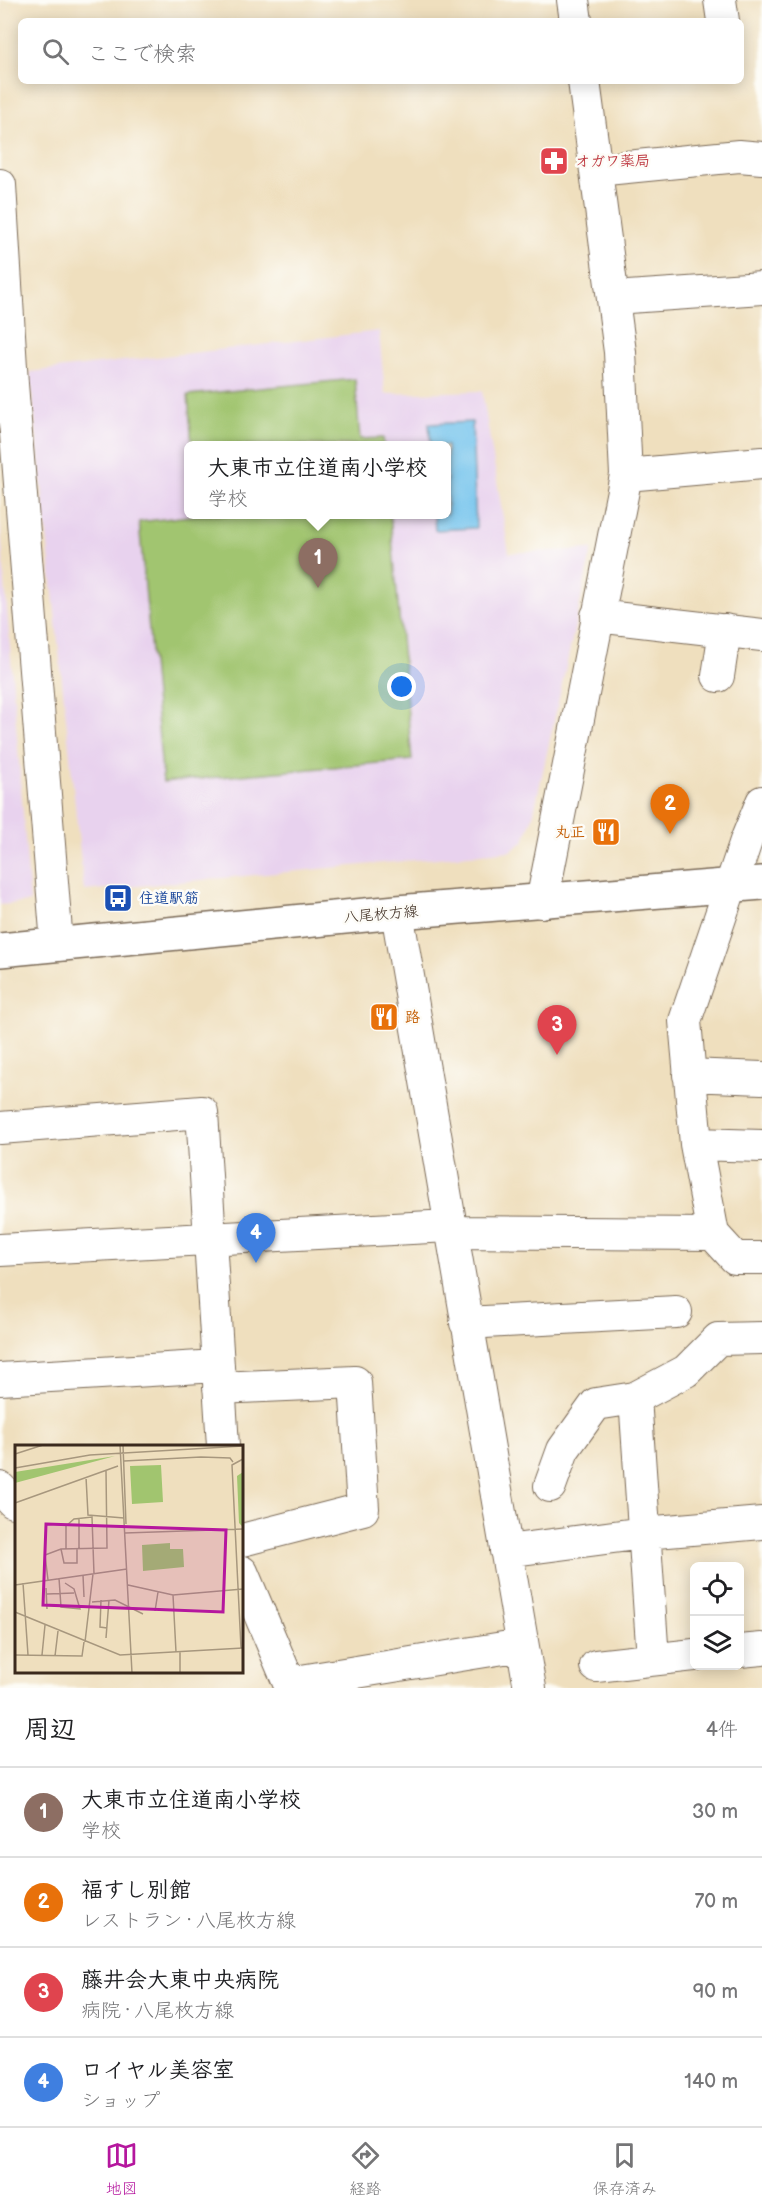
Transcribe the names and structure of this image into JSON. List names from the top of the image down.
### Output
{
  "streets": {
    "main road": ["八尾枚方線"]
  },
  "places": {
    "pharmacy": ["オガワ薬局"],
    "restaurant": ["丸正", "路"],
    "bus stop": ["住道駅筋"]
  },
  "page": {
    "search": "ここで検索",
    "popup": ["大東市立住道南小学校", "学校"],
    "pins": [
      "1",
      "2",
      "3",
      "4"
    ],
    "heading": ["周辺", "4件"],
    "list": [
      {
        "mark": "1",
        "name": "大東市立住道南小学校",
        "note": "学校",
        "value": "30 m"
      },
      {
        "mark": "2",
        "name": "福すし別館",
        "note": "レストラン · 八尾枚方線",
        "value": "70 m"
      },
      {
        "mark": "3",
        "name": "藤井会大東中央病院",
        "note": "病院 · 八尾枚方線",
        "value": "90 m"
      },
      {
        "mark": "4",
        "name": "ロイヤル美容室",
        "note": "ショップ",
        "value": "140 m"
      }
    ],
    "nav": ["地図", "経路", "保存済み"]
  }
}
